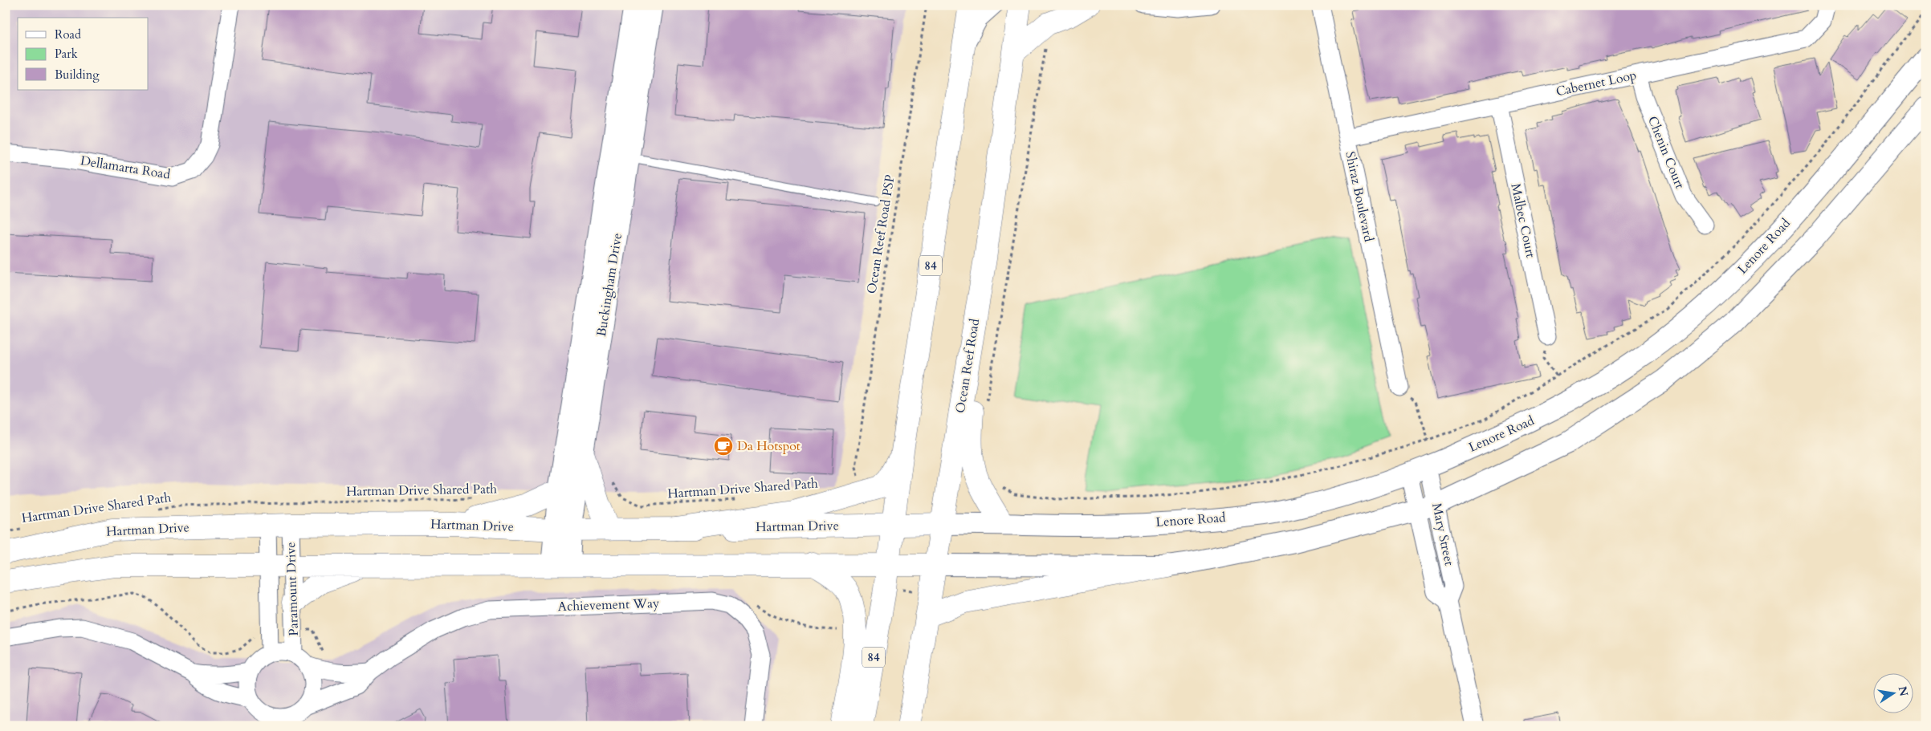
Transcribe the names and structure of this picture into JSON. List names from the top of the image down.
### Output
{
  "streets": {
    "main road": ["84", "Ocean Reef Road", "Hartman Drive"],
    "street": [
      "Cabernet Loop",
      "Chenin Court",
      "Dellamarta Road",
      "Shiraz Boulevard",
      "Malbec Court",
      "Lenore Road",
      "Buckingham Drive",
      "Mary Street",
      "Paramount Drive",
      "Achievement Way"
    ],
    "path": ["Ocean Reef Road PSP", "Hartman Drive Shared Path"]
  },
  "crossings": [
    ["Cabernet Loop", "Chenin Court"],
    ["Cabernet Loop", "Shiraz Boulevard"],
    ["Cabernet Loop", "Malbec Court"],
    ["Lenore Road", "Ocean Reef Road"],
    ["Lenore Road", "Hartman Drive"],
    ["Lenore Road", "Mary Street"],
    ["84", "Hartman Drive"],
    ["Buckingham Drive", "Hartman Drive"],
    ["Ocean Reef Road", "Hartman Drive"],
    ["Hartman Drive", "Paramount Drive"],
    ["Paramount Drive", "Achievement Way"]
  ],
  "places": {
    "cafe": ["Da Hotspot"]
  },
  "legend": ["Road", "Park", "Building"],
  "north": "right"
}
